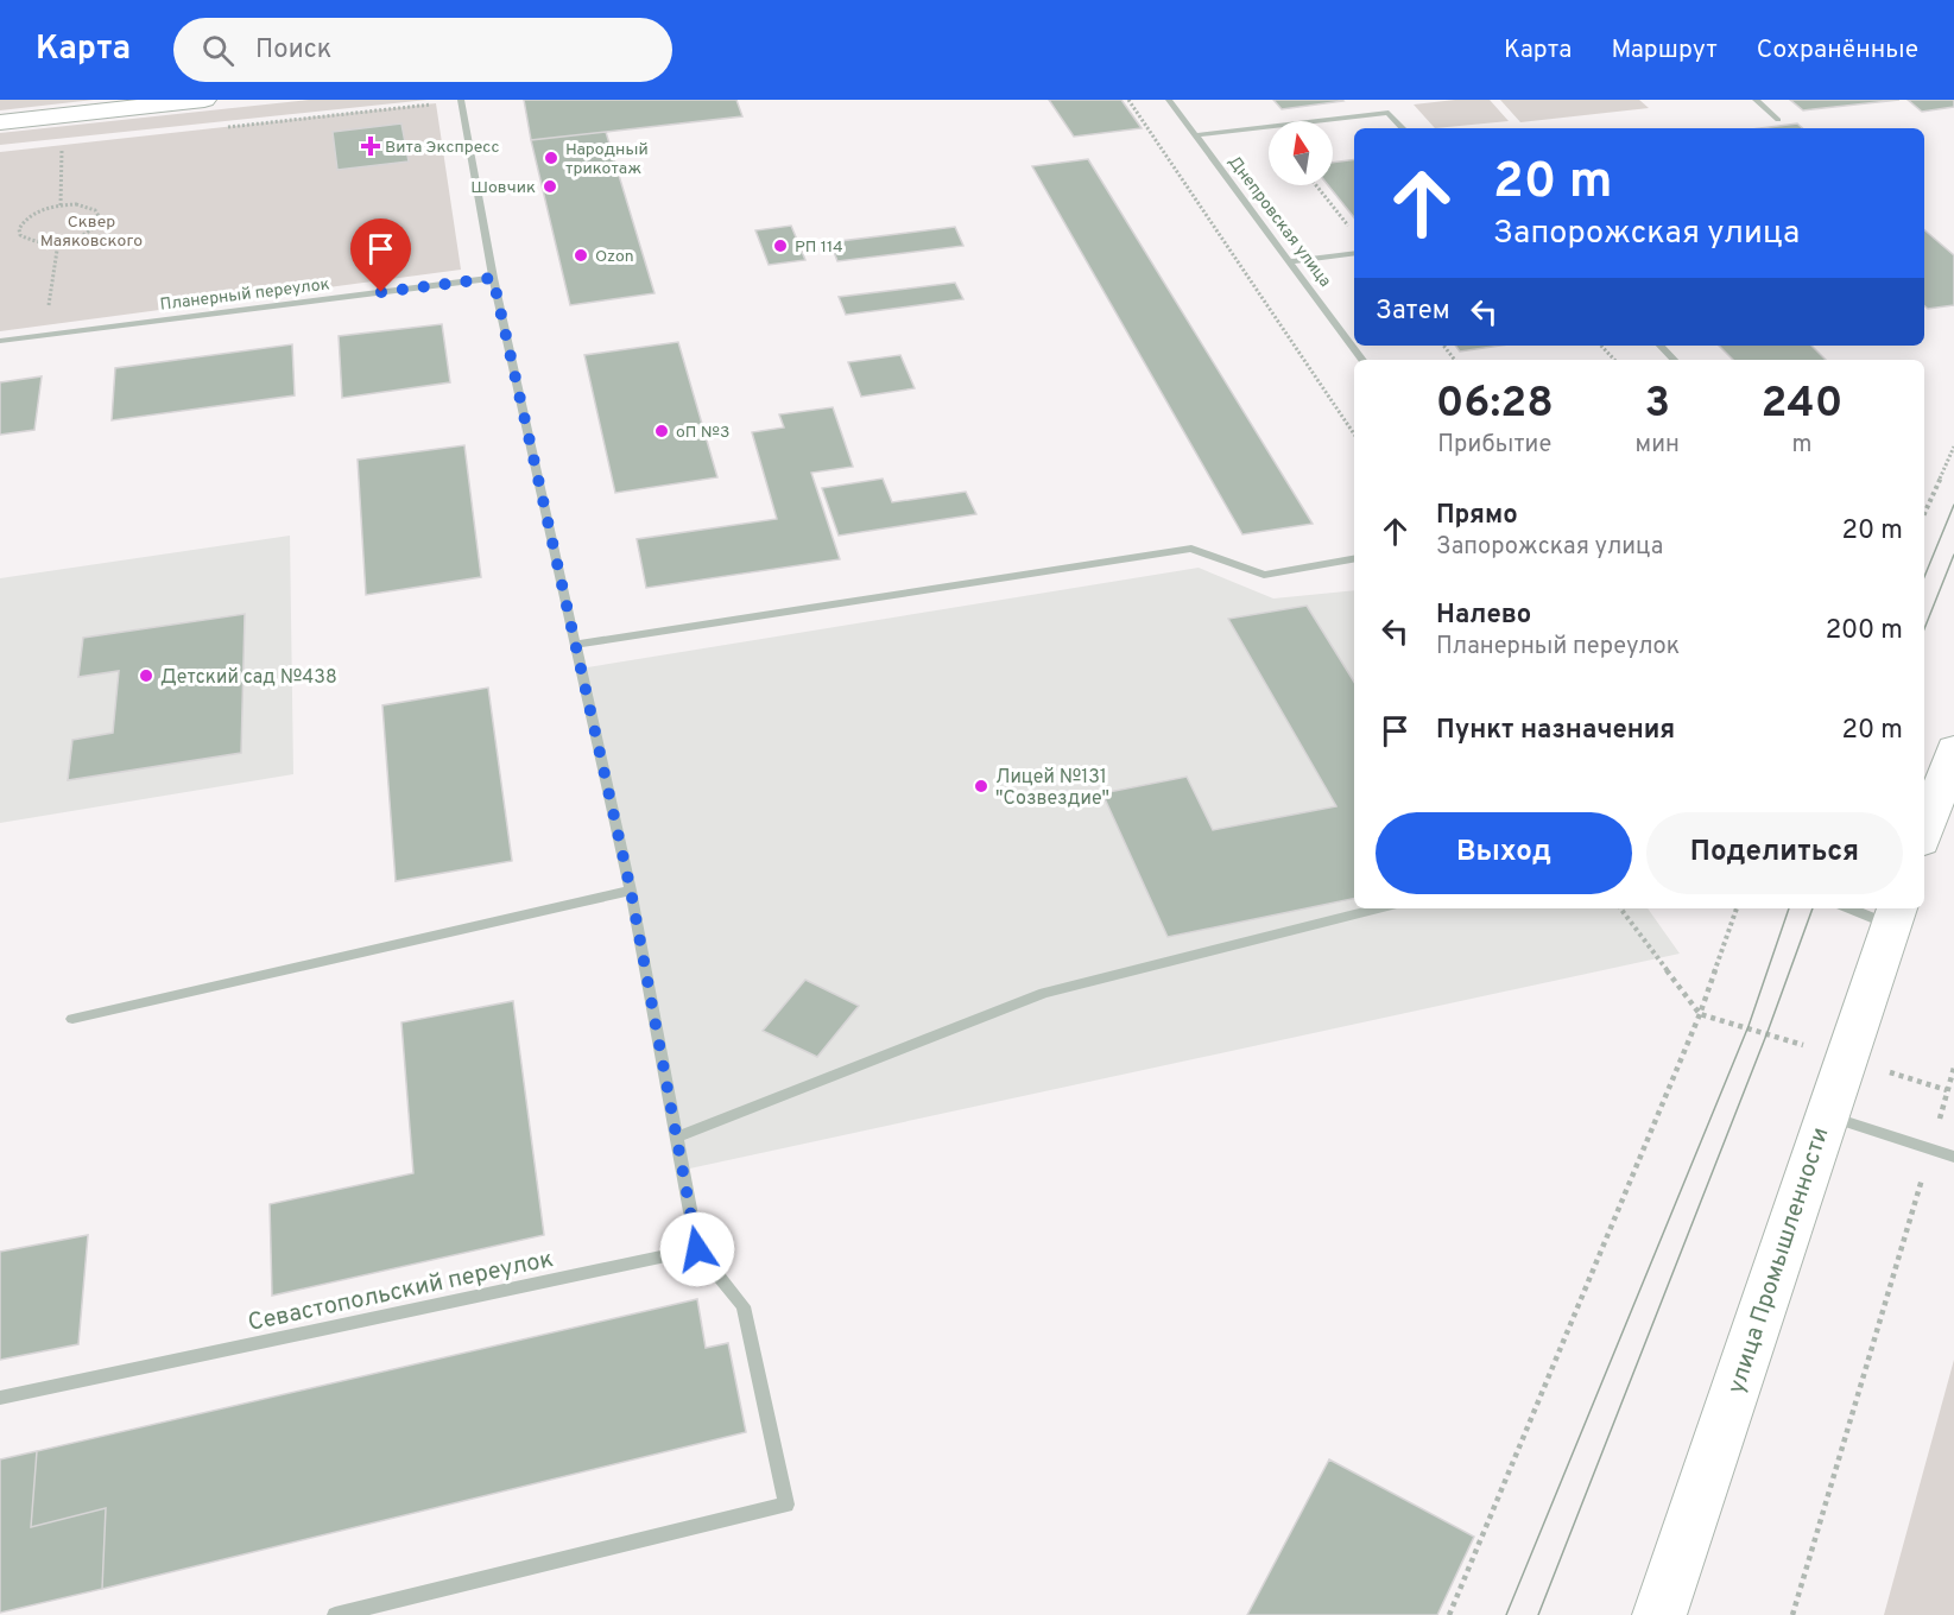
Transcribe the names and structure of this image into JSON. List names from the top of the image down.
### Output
{
  "streets": {
    "main road": ["улица Промышленности"],
    "street": ["Днепровская улица", "Планерный переулок", "Севастопольский переулок"]
  },
  "parks": ["Сквер Маяковского"],
  "places": {
    "health": ["Вита Экспресс"],
    "other": [
      "Народный трикотаж",
      "Шовчик",
      "РП 114",
      "Ozon",
      "оП №3",
      "Детский сад №438",
      "Лицей №131 \"Созвездие\""
    ]
  },
  "north": "top",
  "page": {
    "header": "Карта",
    "search": "Поиск",
    "nav": ["Карта", "Маршрут", "Сохранённые"],
    "turn": ["20 m", "Запорожская улица"],
    "then": "Затем",
    "eta": [
      "06:28",
      "Прибытие",
      "3",
      "мин",
      "240",
      "m"
    ],
    "list": [
      {
        "name": "Прямо",
        "note": "Запорожская улица",
        "value": "20 m"
      },
      {
        "name": "Налево",
        "note": "Планерный переулок",
        "value": "200 m"
      },
      {
        "name": "Пункт назначения",
        "value": "20 m"
      }
    ],
    "buttons": ["Выход", "Поделиться"]
  }
}
